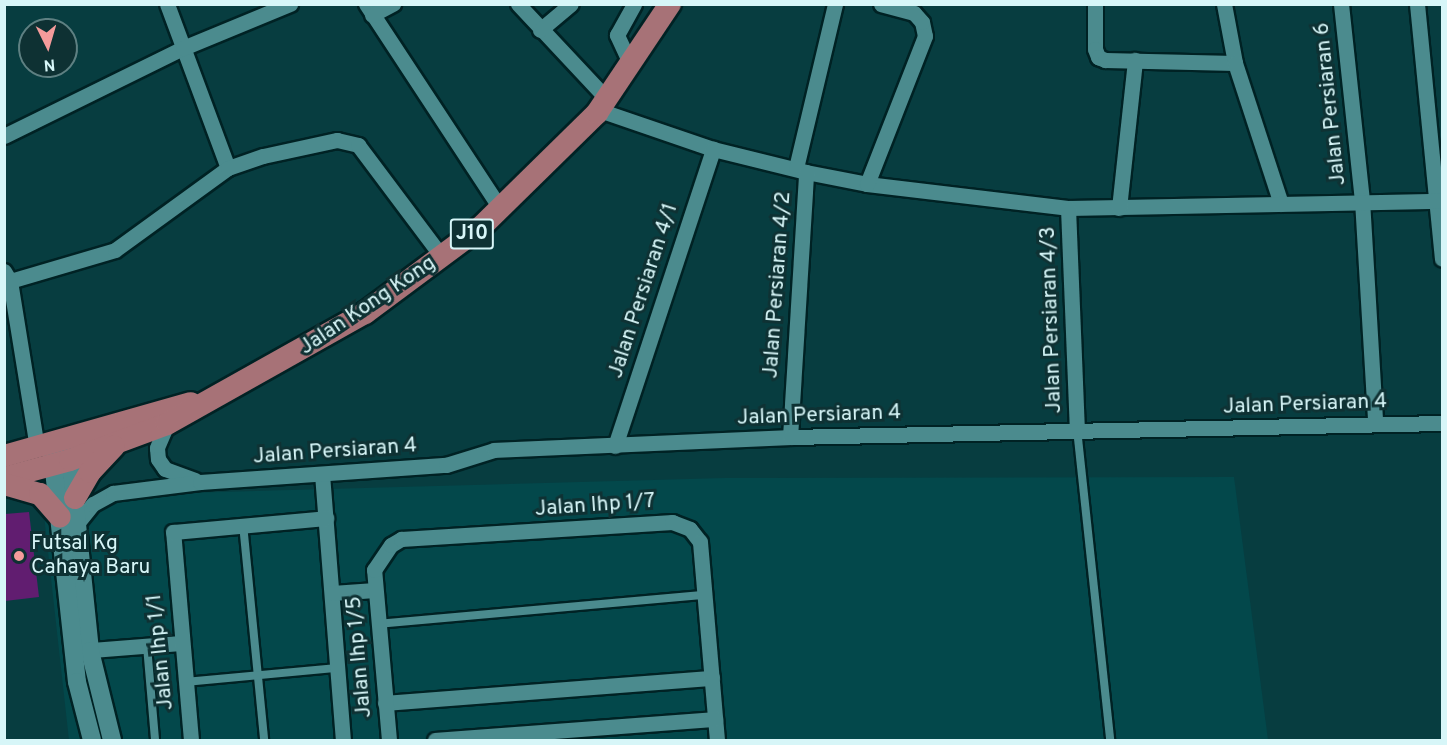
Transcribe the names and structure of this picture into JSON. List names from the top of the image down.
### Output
{
  "streets": {
    "main road": ["J10", "Jalan Kong Kong"],
    "street": [
      "Jalan Persiaran 6",
      "Jalan Persiaran 4/2",
      "Jalan Persiaran 4/1",
      "Jalan Persiaran 4/3",
      "Jalan Persiaran 4",
      "Jalan Ihp 1/7",
      "Jalan Ihp 1/1",
      "Jalan Ihp 1/5"
    ]
  },
  "crossings": [
    ["Jalan Persiaran 6", "Jalan Persiaran 4"],
    ["Jalan Persiaran 4/2", "Jalan Persiaran 4"],
    ["Jalan Persiaran 4/1", "Jalan Persiaran 4"],
    ["Jalan Persiaran 4/3", "Jalan Persiaran 4"],
    ["Jalan Ihp 1/7", "Jalan Ihp 1/5"]
  ],
  "places": ["Futsal Kg Cahaya Baru"],
  "north": "bottom"
}
